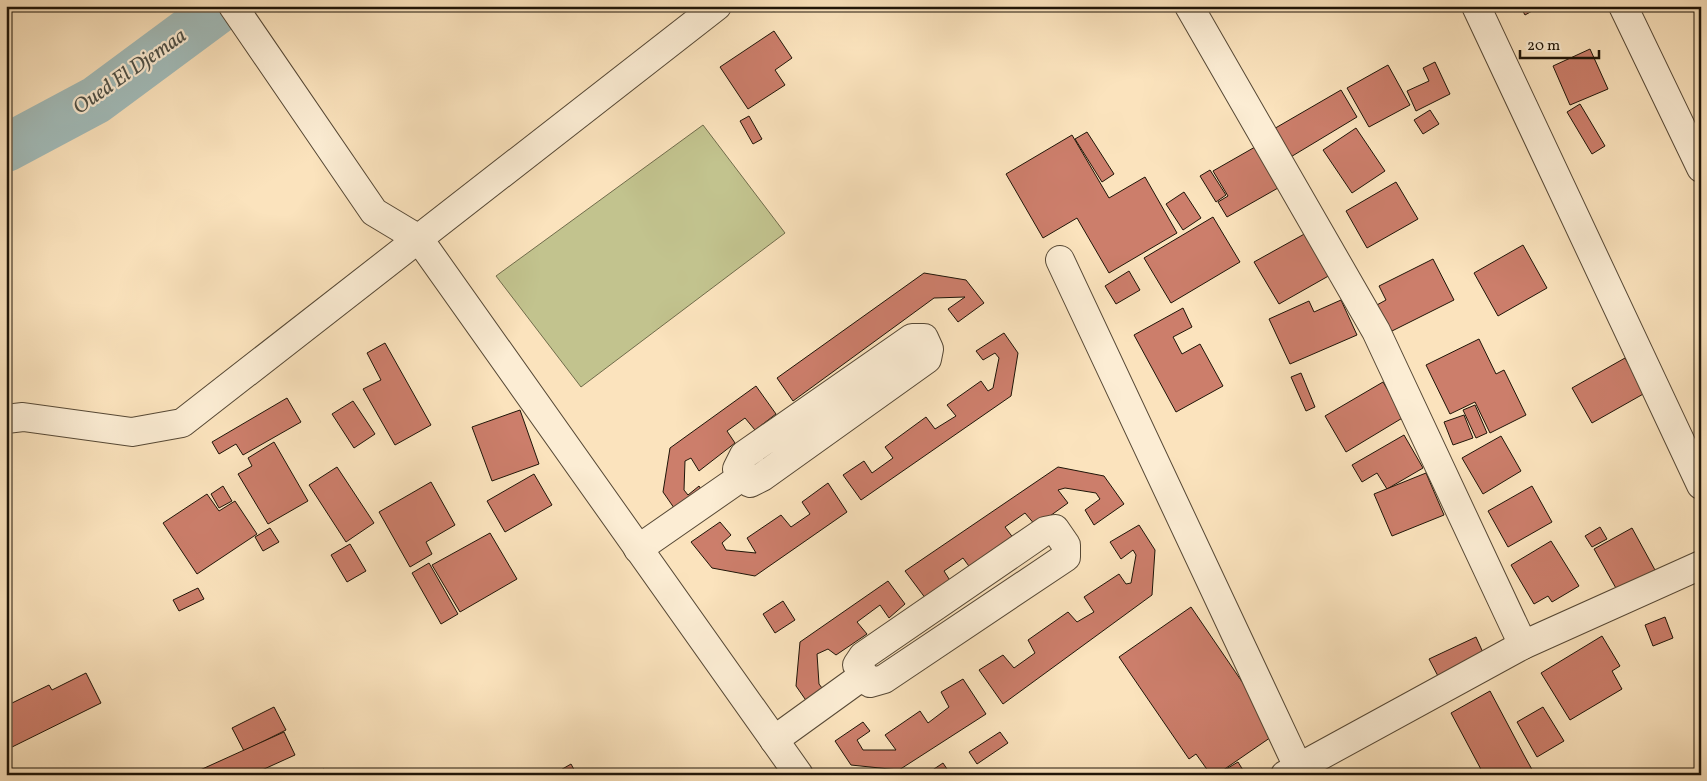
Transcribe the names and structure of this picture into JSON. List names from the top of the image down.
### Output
{
  "water": ["Oued El Djemaa"],
  "scale_bar": "20 m"
}
